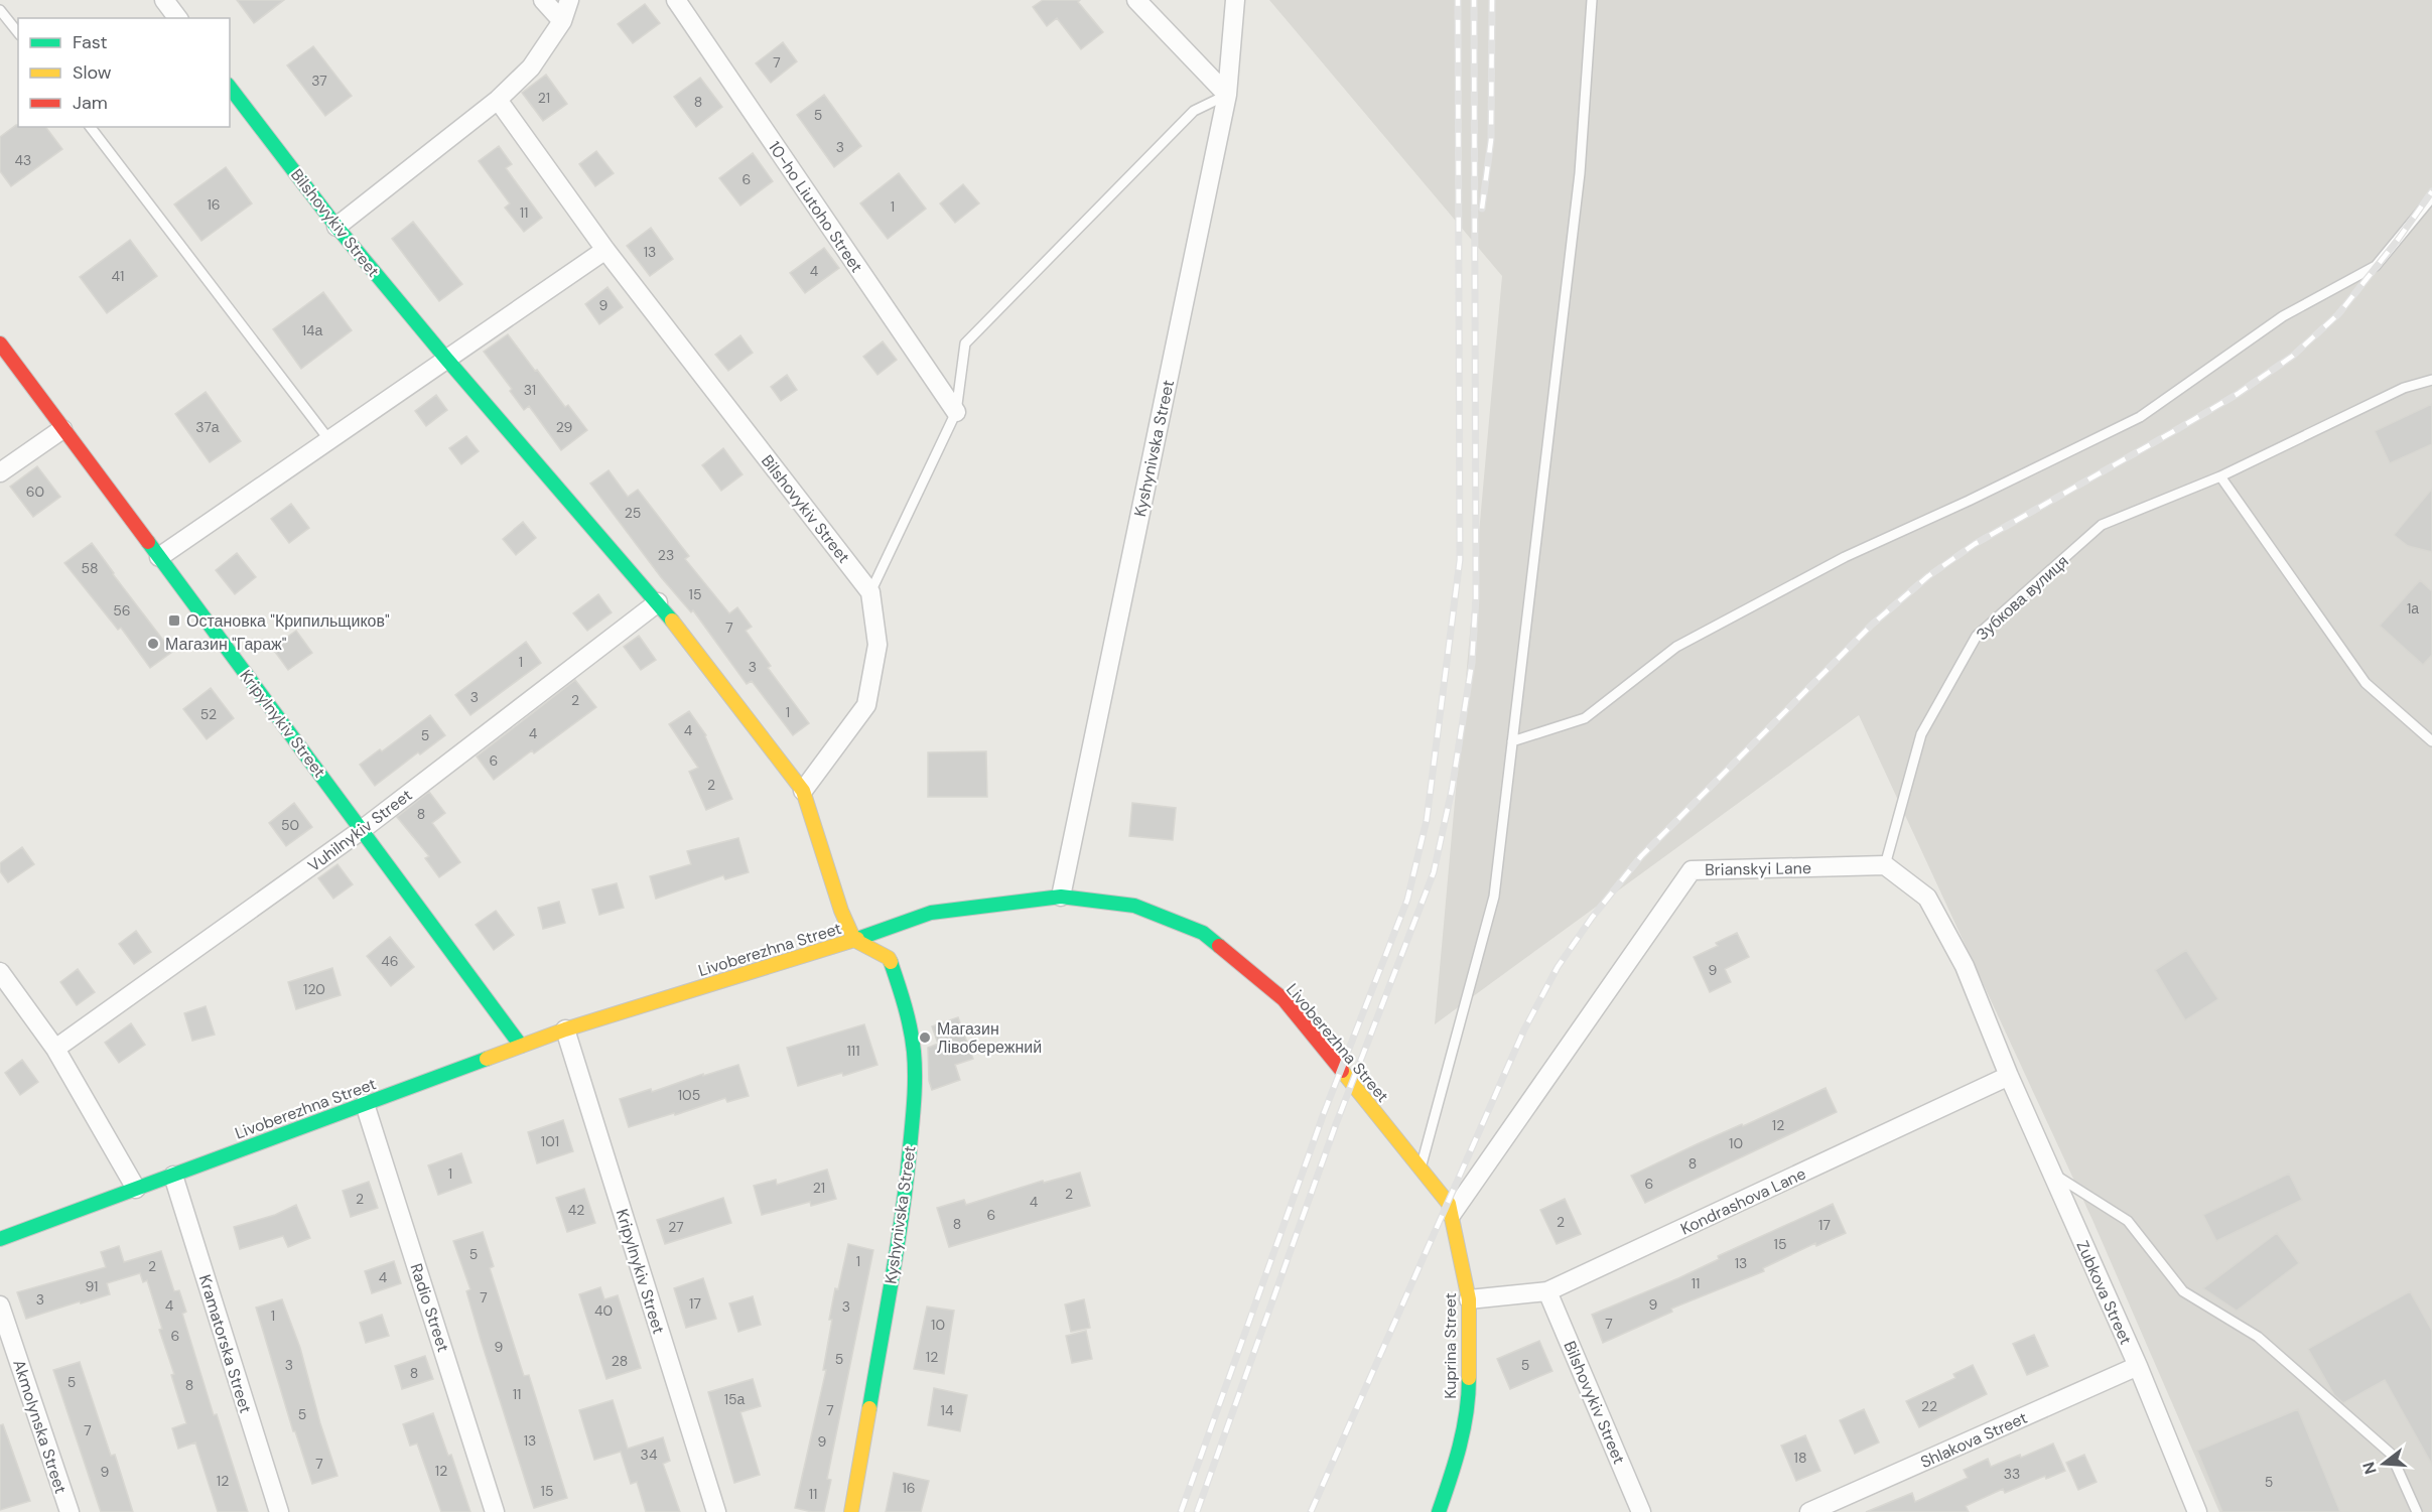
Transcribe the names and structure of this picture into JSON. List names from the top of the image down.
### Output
{
  "streets": {
    "street": [
      "10-ho Liutoho Street",
      "Bilshovykiv Street",
      "Kyshynivska Street",
      "Kripylnykiv Street",
      "Vuhilnykiv Street",
      "Brianskyi Lane",
      "Livoberezhna Street",
      "Kondrashova Lane",
      "Zubkova Street",
      "Radio Street",
      "Kramatorska Street",
      "Kuprina Street",
      "Akmolynska Street",
      "Shlakova Street"
    ],
    "lane": ["Зубкова вулиця"]
  },
  "crossings": [
    ["Bilshovykiv Street", "Kyshynivska Street"],
    ["Bilshovykiv Street", "Vuhilnykiv Street"],
    ["Bilshovykiv Street", "Livoberezhna Street"],
    ["Bilshovykiv Street", "Kondrashova Lane"],
    ["Kyshynivska Street", "Livoberezhna Street"],
    ["Зубкова вулиця", "Brianskyi Lane"],
    ["Kripylnykiv Street", "Vuhilnykiv Street"],
    ["Kripylnykiv Street", "Livoberezhna Street"],
    ["Brianskyi Lane", "Livoberezhna Street"],
    ["Brianskyi Lane", "Kuprina Street"],
    ["Livoberezhna Street", "Radio Street"],
    ["Livoberezhna Street", "Kramatorska Street"],
    ["Livoberezhna Street", "Kuprina Street"],
    ["Kondrashova Lane", "Zubkova Street"],
    ["Kondrashova Lane", "Kuprina Street"],
    ["Zubkova Street", "Shlakova Street"]
  ],
  "places": {
    "transit": ["Остановка \"Крипильщиков\""],
    "other": ["Магазин \"Гараж\"", "Магазин Лівобережний"]
  },
  "house_numbers": [
    "7",
    "37",
    "21",
    "8",
    "5",
    "3",
    "43",
    "6",
    "16",
    "1",
    "11",
    "13",
    "4",
    "41",
    "9",
    "14а",
    "31",
    "37а",
    "29",
    "60",
    "25",
    "23",
    "58",
    "15",
    "1а",
    "56",
    "7",
    "1",
    "3",
    "3",
    "2",
    "1",
    "52",
    "4",
    "4",
    "5",
    "6",
    "2",
    "8",
    "50",
    "46",
    "9",
    "120",
    "111",
    "105",
    "12",
    "101",
    "10",
    "8",
    "1",
    "6",
    "21",
    "2",
    "2",
    "4",
    "42",
    "6",
    "2",
    "8",
    "17",
    "27",
    "15",
    "5",
    "1",
    "13",
    "2",
    "4",
    "11",
    "91",
    "7",
    "3",
    "17",
    "9",
    "4",
    "3",
    "40",
    "1",
    "7",
    "10",
    "6",
    "9",
    "12",
    "5",
    "28",
    "3",
    "5",
    "8",
    "5",
    "8",
    "11",
    "15а",
    "22",
    "7",
    "14",
    "5",
    "7",
    "13",
    "9",
    "34",
    "18",
    "7",
    "12",
    "9",
    "33",
    "12",
    "5",
    "16",
    "15",
    "11"
  ],
  "legend": ["Fast", "Slow", "Jam"],
  "north": "left"
}
